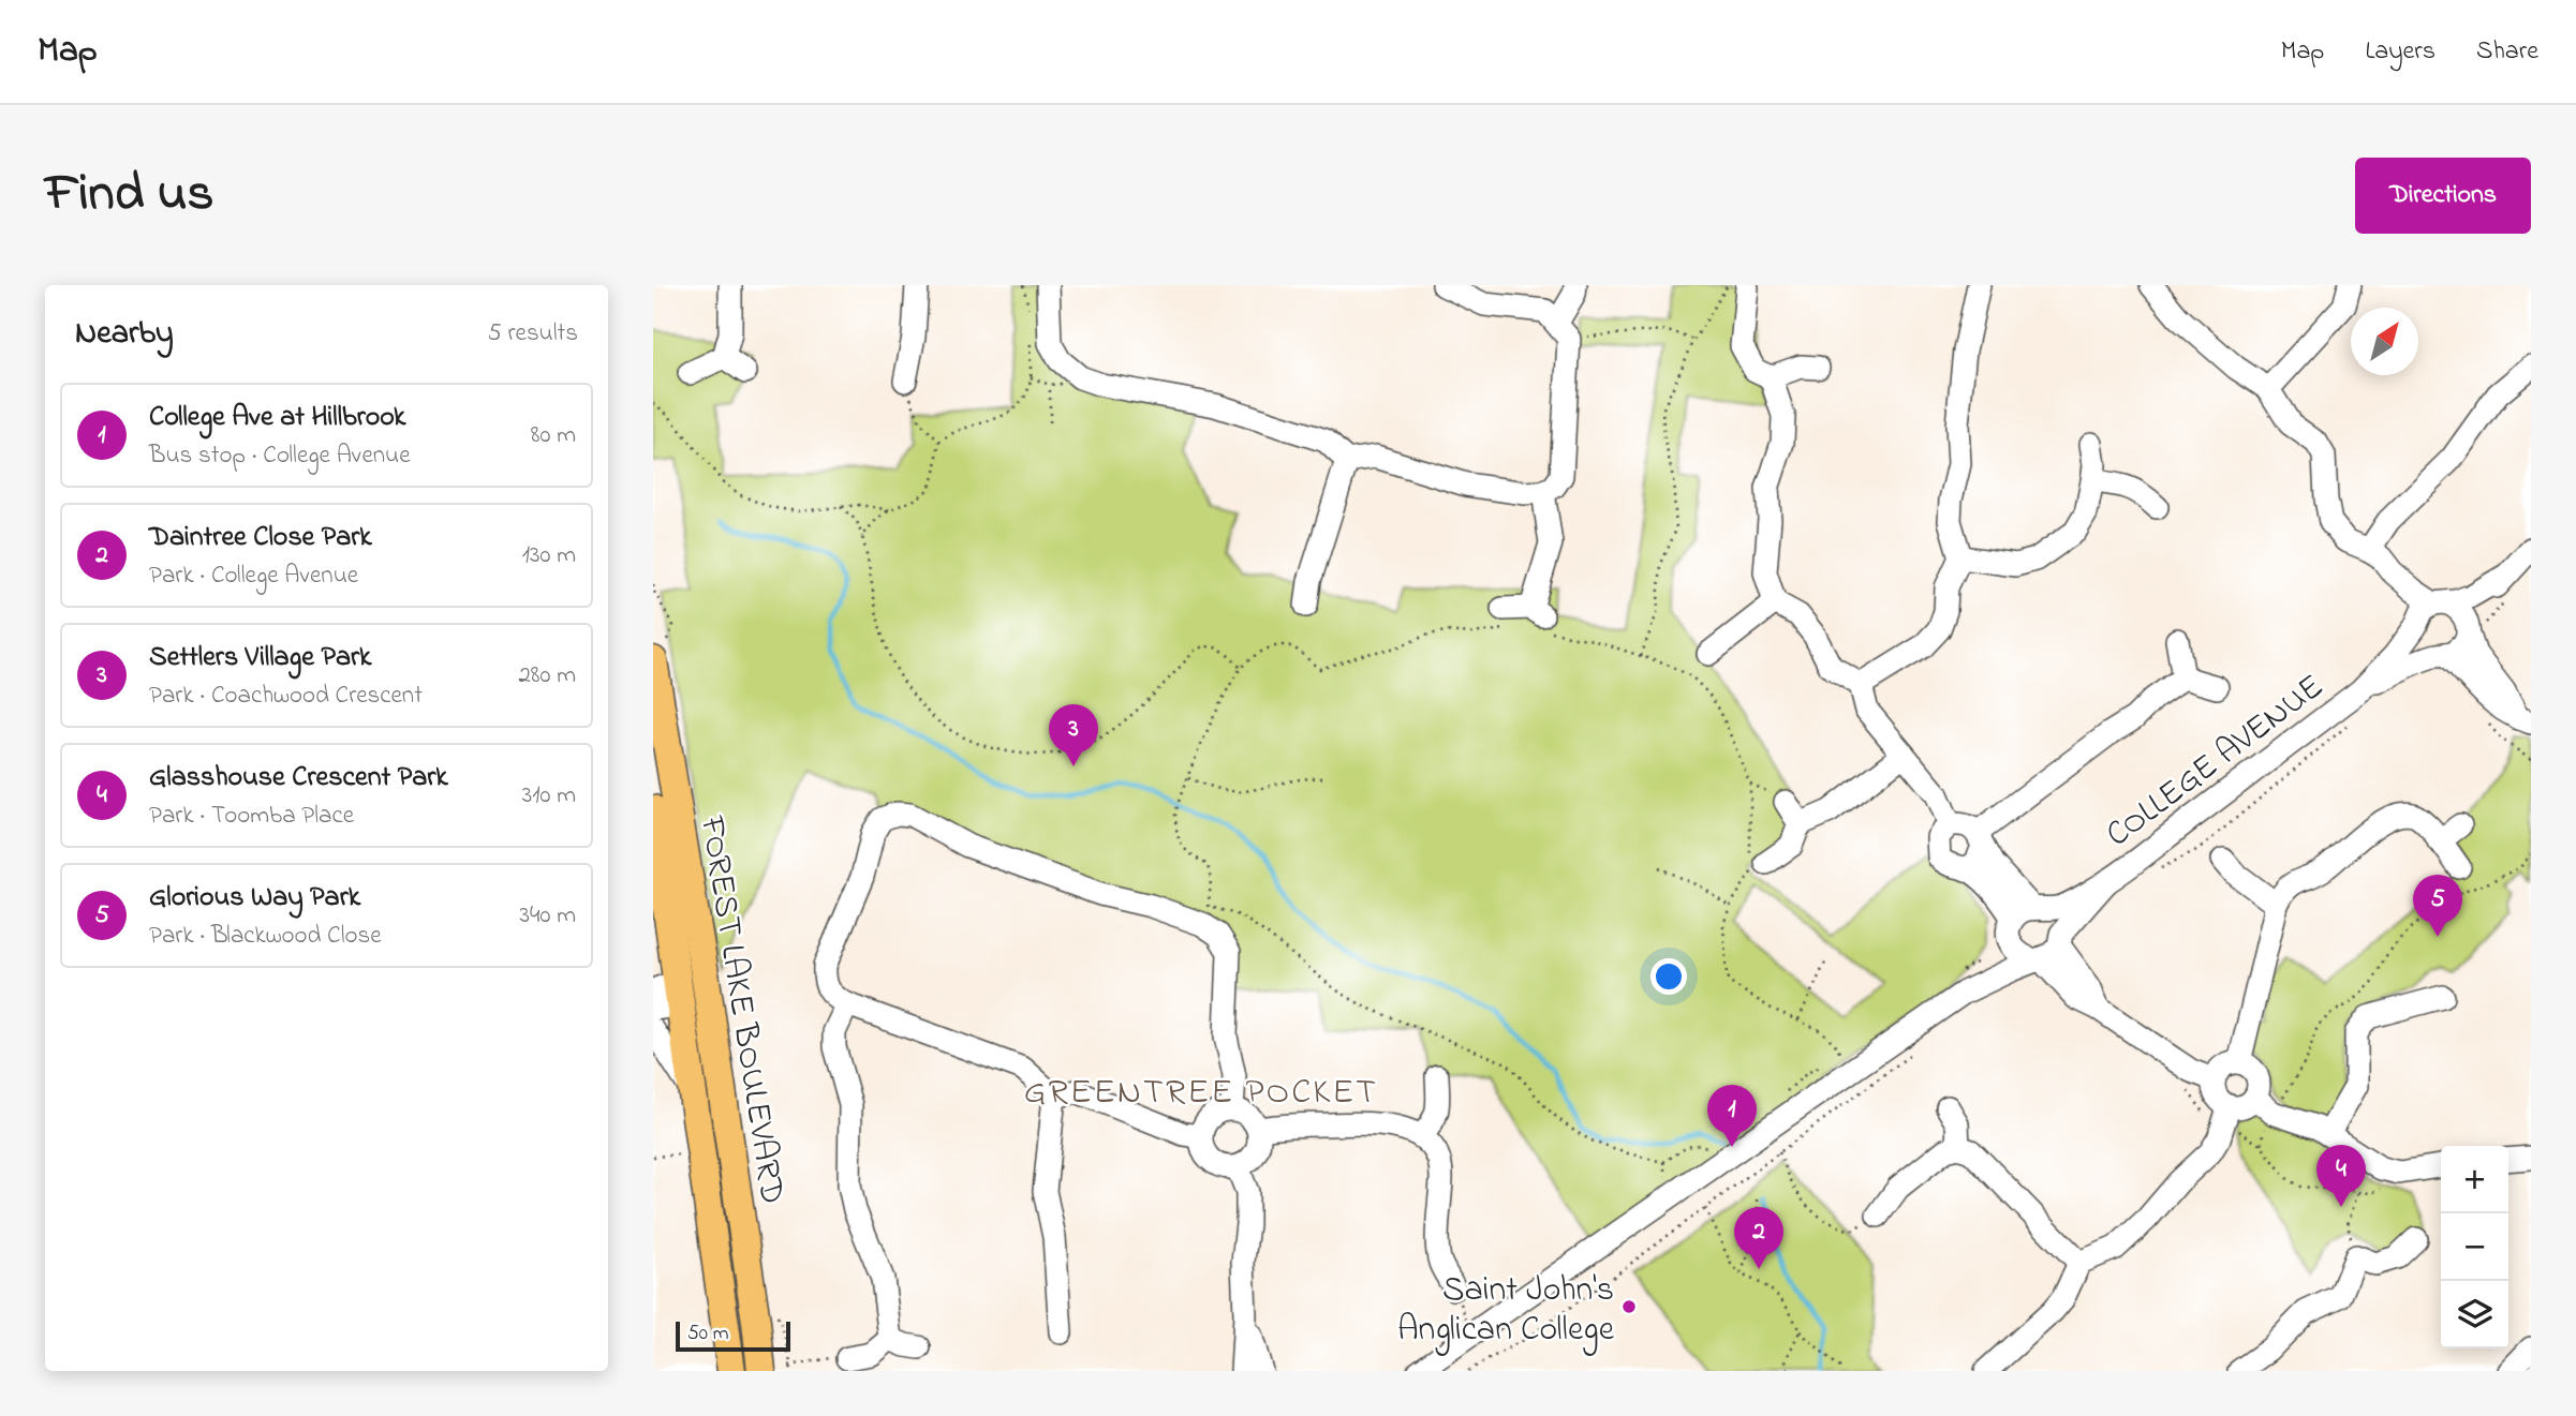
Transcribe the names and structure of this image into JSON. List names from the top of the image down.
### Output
{
  "streets": {
    "main road": ["FOREST LAKE BOULEVARD"],
    "street": ["COLLEGE AVENUE"]
  },
  "districts": ["GREENTREE POCKET"],
  "places": ["Saint John's Anglican College"],
  "scale_bar": "50 m",
  "north": "top right",
  "page": {
    "header": "Map",
    "nav": ["Map", "Layers", "Share"],
    "title": "Find us",
    "buttons": "Directions",
    "heading": ["Nearby", "5 results"],
    "list": [
      {
        "mark": "1",
        "name": "College Ave at Hillbrook",
        "note": "Bus stop · College Avenue",
        "value": "80 m"
      },
      {
        "mark": "2",
        "name": "Daintree Close Park",
        "note": "Park · College Avenue",
        "value": "130 m"
      },
      {
        "mark": "3",
        "name": "Settlers Village Park",
        "note": "Park · Coachwood Crescent",
        "value": "280 m"
      },
      {
        "mark": "4",
        "name": "Glasshouse Crescent Park",
        "note": "Park · Toomba Place",
        "value": "310 m"
      },
      {
        "mark": "5",
        "name": "Glorious Way Park",
        "note": "Park · Blackwood Close",
        "value": "340 m"
      }
    ],
    "pins": [
      "3",
      "5",
      "1",
      "4",
      "2"
    ],
    "map_buttons": ["+", "−"],
    "scale": "50 m"
  }
}
